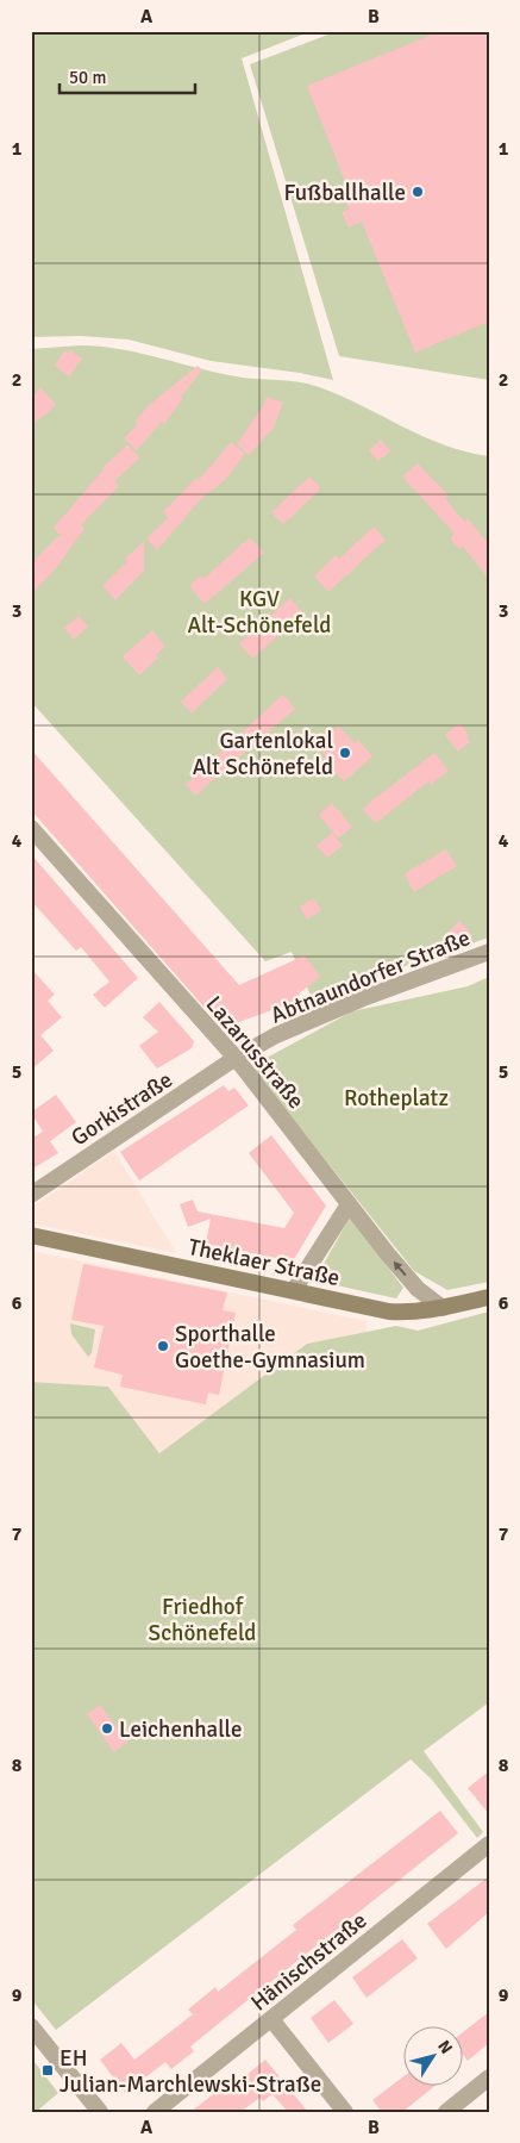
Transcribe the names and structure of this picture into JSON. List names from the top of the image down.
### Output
{
  "streets": {
    "main road": ["Theklaer Straße"],
    "street": [
      "Abtnaundorfer Straße",
      "Lazarusstraße",
      "Gorkistraße",
      "Hänischstraße"
    ]
  },
  "crossings": [
    ["Abtnaundorfer Straße", "Lazarusstraße"],
    ["Abtnaundorfer Straße", "Gorkistraße"],
    ["Lazarusstraße", "Gorkistraße"],
    ["Lazarusstraße", "Theklaer Straße"]
  ],
  "parks": ["KGV Alt-Schönefeld", "Rotheplatz", "Friedhof Schönefeld"],
  "places": {
    "other": [
      "Fußballhalle",
      "Gartenlokal Alt Schönefeld",
      "Sporthalle Goethe-Gymnasium",
      "Leichenhalle"
    ],
    "transit": ["EH Julian-Marchlewski-Straße"]
  },
  "scale_bar": "50 m",
  "north": "top right",
  "grid": {
    "columns": ["A", "B"],
    "rows": [
      "1",
      "2",
      "3",
      "4",
      "5",
      "6",
      "7",
      "8",
      "9"
    ]
  }
}
